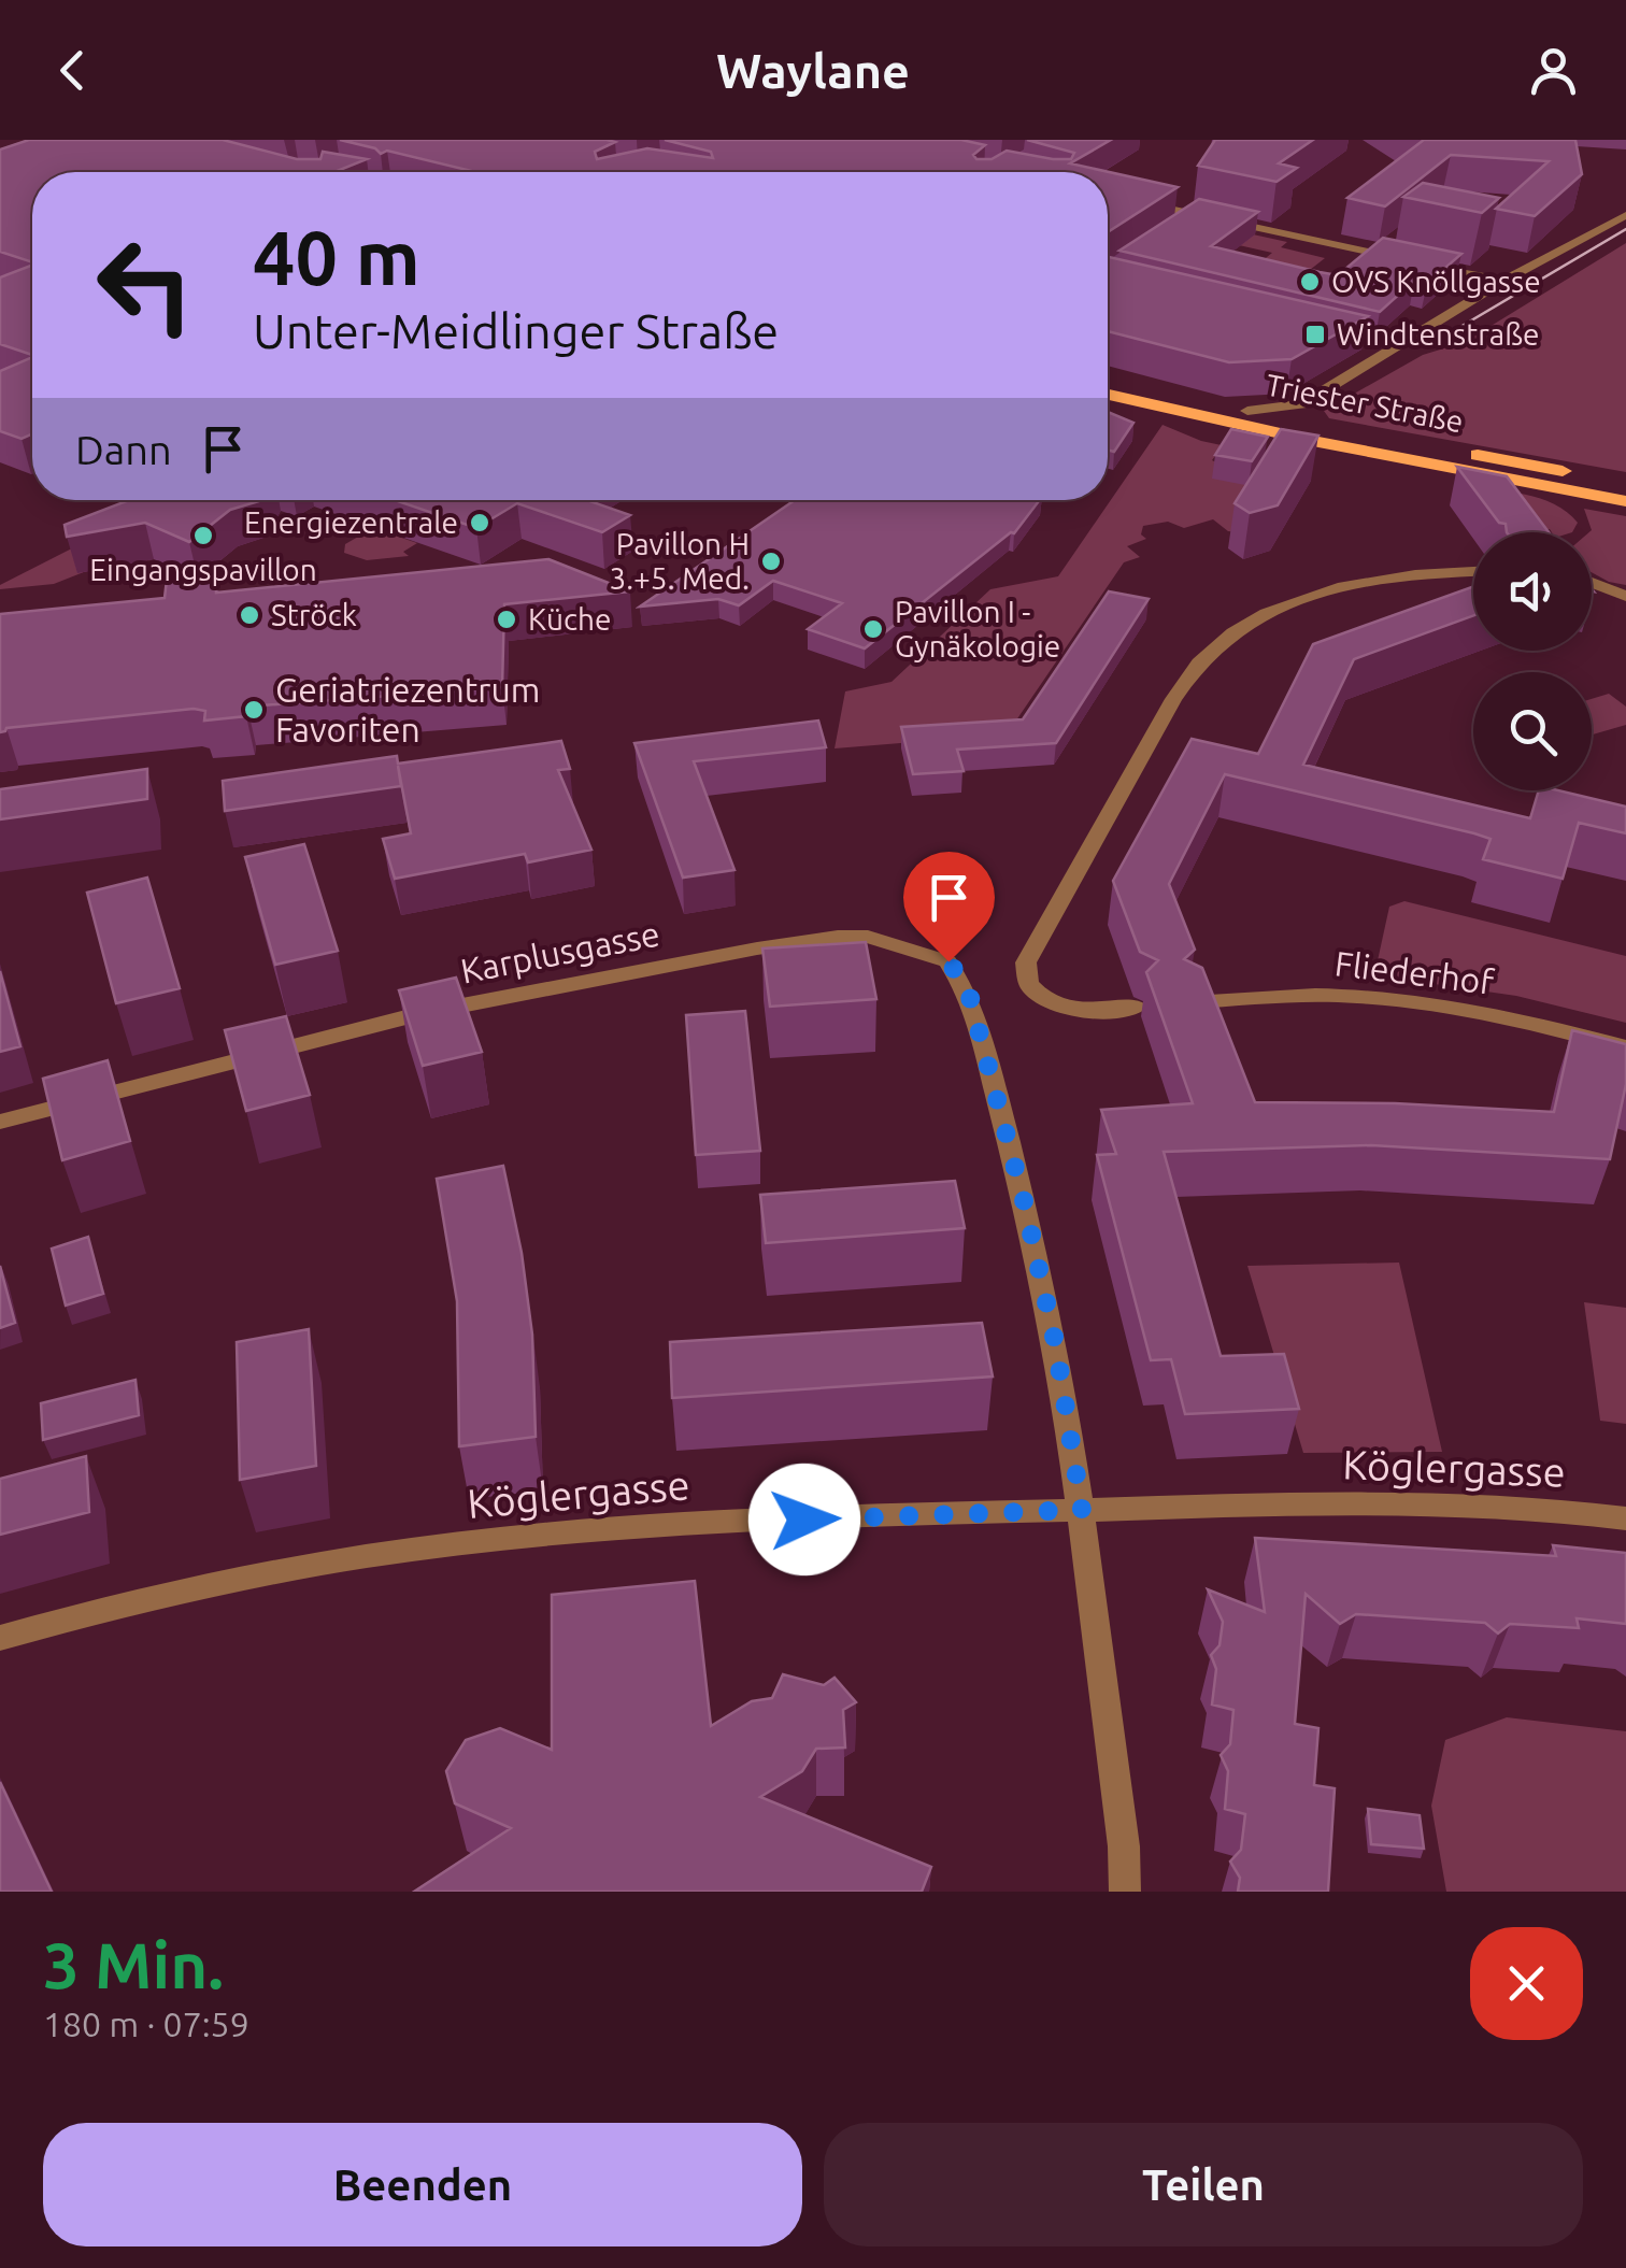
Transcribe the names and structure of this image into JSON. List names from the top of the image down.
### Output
{
  "streets": {
    "main road": ["Triester Straße"],
    "street": ["Karplusgasse", "Fliederhof", "Köglergasse"]
  },
  "crossings": [
    ["Karplusgasse", "Köglergasse"]
  ],
  "places": {
    "other": [
      "OVS Knöllgasse",
      "Energiezentrale",
      "Eingangspavillon",
      "Pavillon H 3.+5. Med.",
      "Ströck",
      "Küche",
      "Pavillon I - Gynäkologie",
      "Geriatriezentrum Favoriten"
    ],
    "transit": ["Windtenstraße"]
  },
  "page": {
    "header": "Waylane",
    "turn": ["40 m", "Unter-Meidlinger Straße"],
    "then": "Dann",
    "heading": ["3 Min.", "180 m · 07:59"],
    "buttons": ["Beenden", "Teilen"]
  }
}
